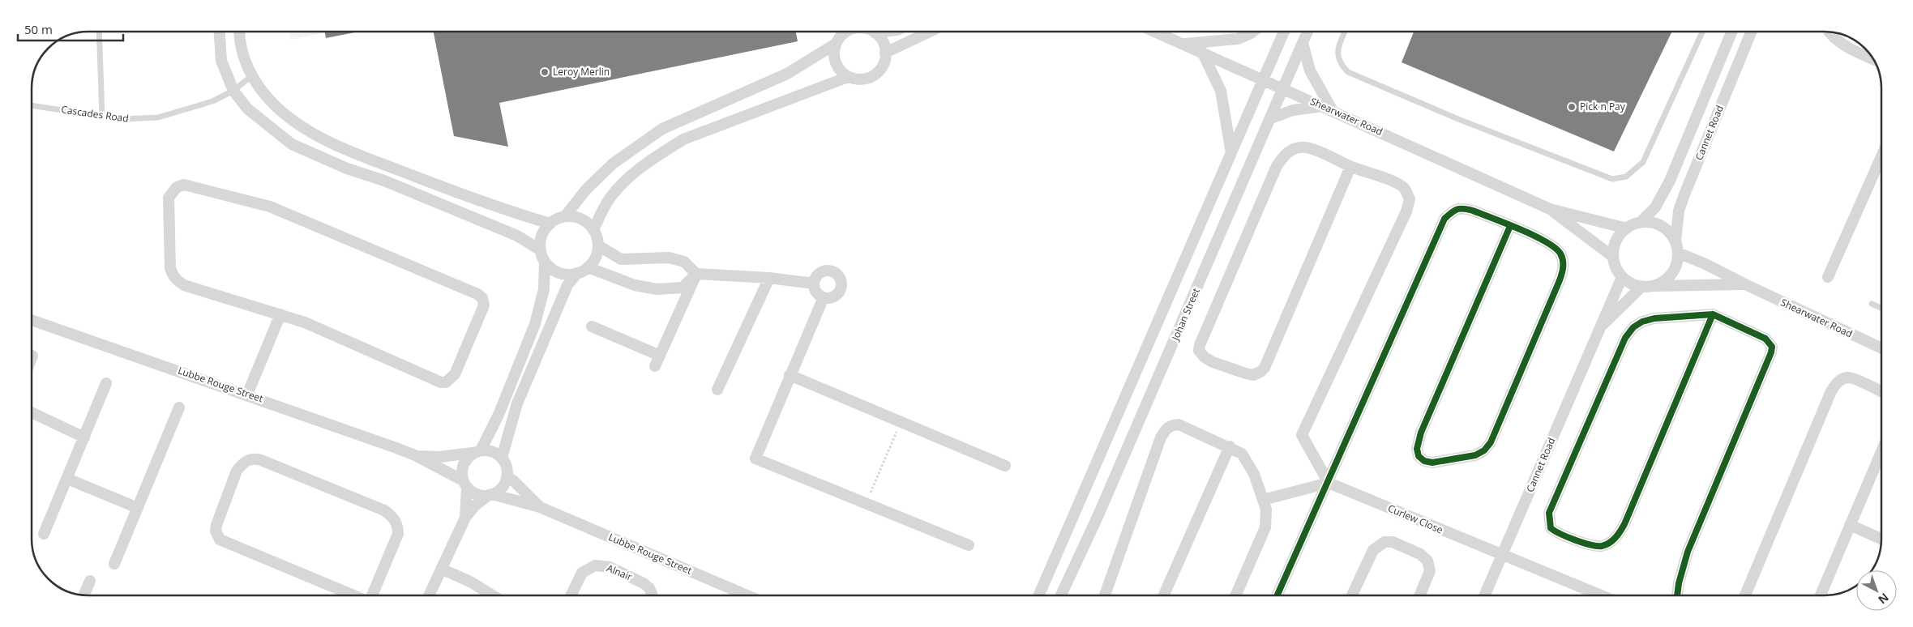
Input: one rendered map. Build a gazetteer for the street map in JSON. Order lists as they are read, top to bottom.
{
  "streets": {
    "street": [
      "Shearwater Road",
      "Cannet Road",
      "Johan Street",
      "Lubbe Rouge Street",
      "Curlew Close",
      "Alnair"
    ],
    "lane": ["Cascades Road"]
  },
  "crossings": [
    ["Shearwater Road", "Cannet Road"],
    ["Shearwater Road", "Johan Street"],
    ["Cannet Road", "Curlew Close"]
  ],
  "places": ["Leroy Merlin", "Pick n Pay"],
  "scale_bar": "50 m",
  "north": "bottom right"
}
